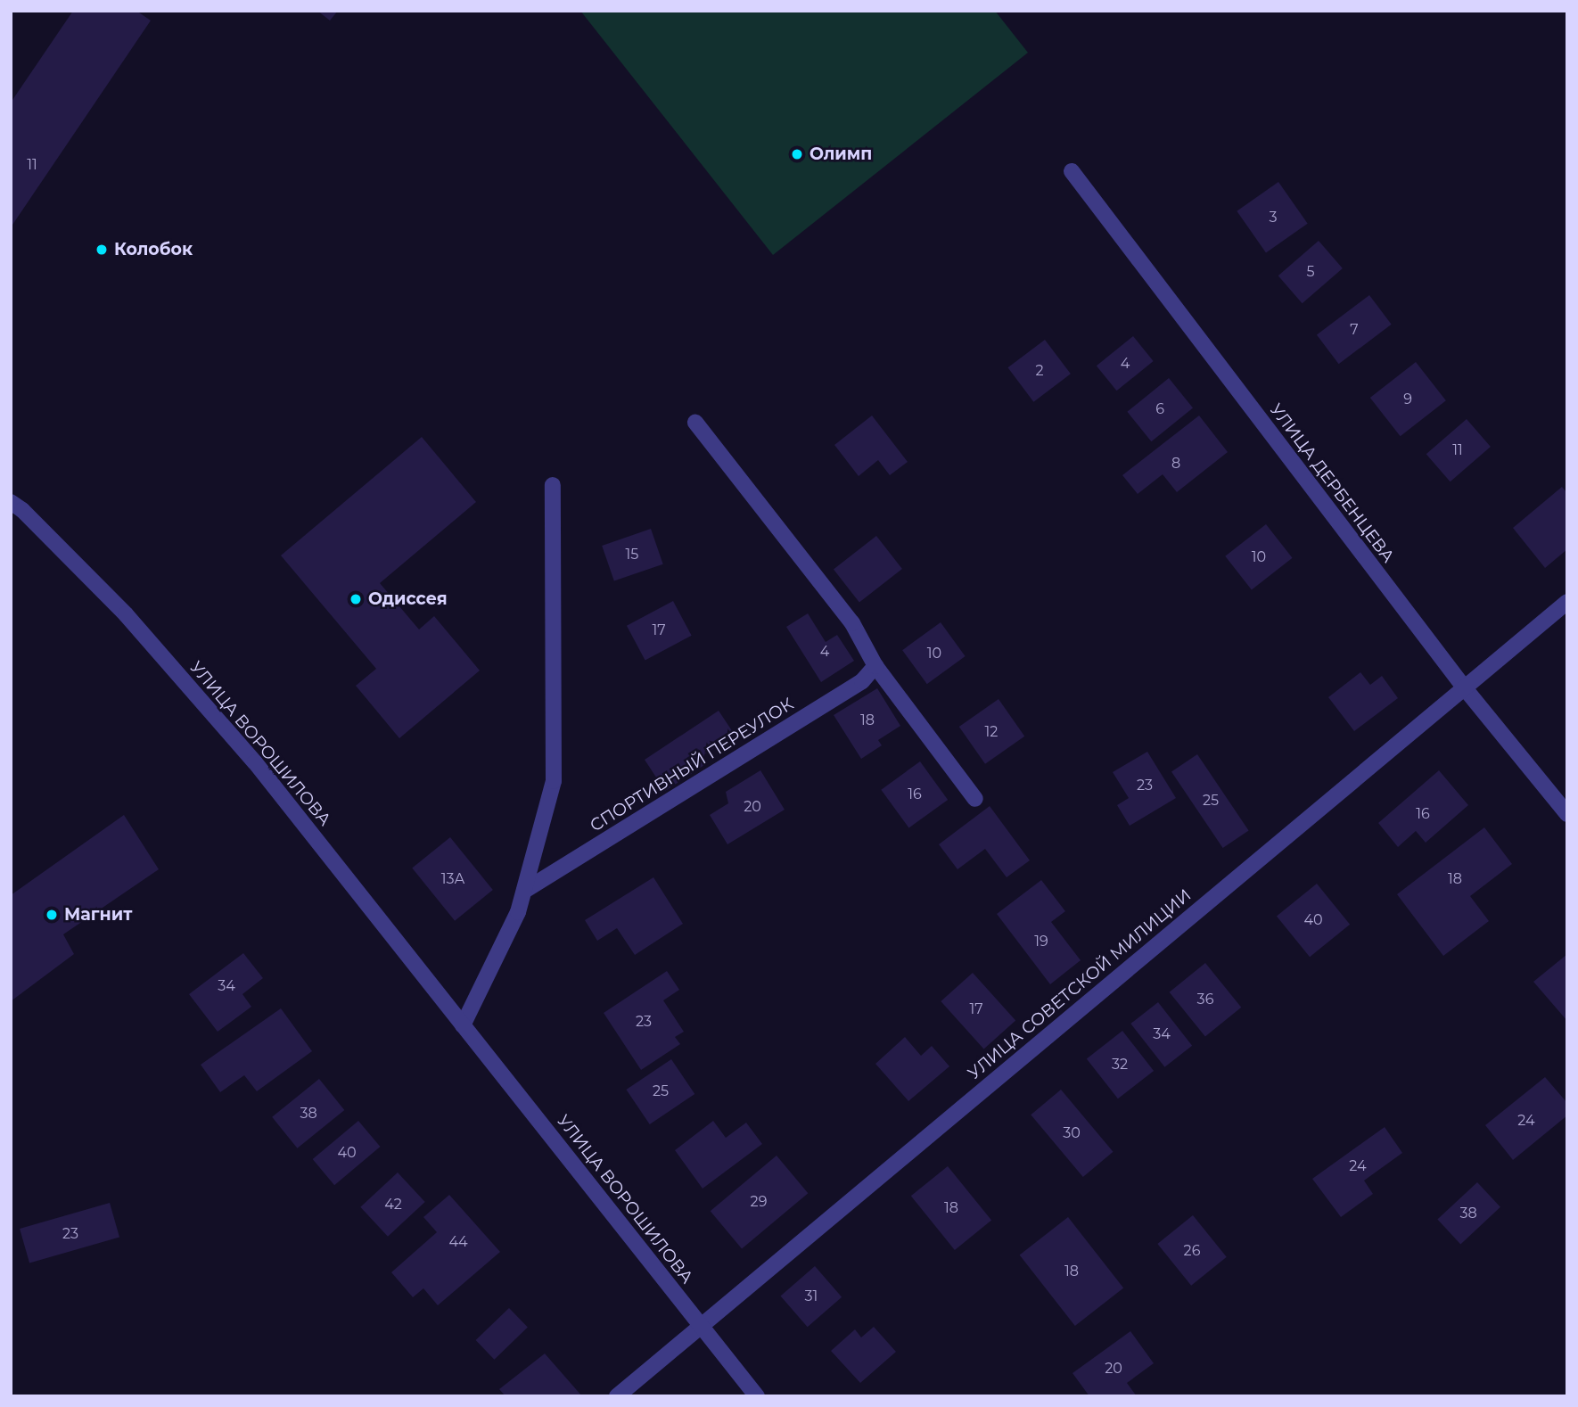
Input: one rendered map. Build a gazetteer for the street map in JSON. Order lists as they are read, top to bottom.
{
  "streets": {
    "street": [
      "УЛИЦА ДЕРБЕНЦЕВА",
      "УЛИЦА ВОРОШИЛОВА",
      "СПОРТИВНЫЙ ПЕРЕУЛОК",
      "УЛИЦА СОВЕТСКОЙ МИЛИЦИИ"
    ]
  },
  "crossings": [
    ["УЛИЦА ДЕРБЕНЦЕВА", "УЛИЦА СОВЕТСКОЙ МИЛИЦИИ"],
    ["УЛИЦА ВОРОШИЛОВА", "УЛИЦА СОВЕТСКОЙ МИЛИЦИИ"]
  ],
  "places": [
    "Олимп",
    "Колобок",
    "Одиссея",
    "Магнит"
  ],
  "house_numbers": [
    "11",
    "3",
    "5",
    "7",
    "4",
    "2",
    "9",
    "6",
    "11",
    "8",
    "15",
    "10",
    "17",
    "4",
    "10",
    "18",
    "12",
    "23",
    "16",
    "25",
    "20",
    "16",
    "13А",
    "18",
    "40",
    "19",
    "34",
    "36",
    "17",
    "23",
    "34",
    "32",
    "25",
    "38",
    "24",
    "30",
    "40",
    "24",
    "29",
    "42",
    "18",
    "38",
    "23",
    "44",
    "26",
    "18",
    "31",
    "20"
  ]
}
